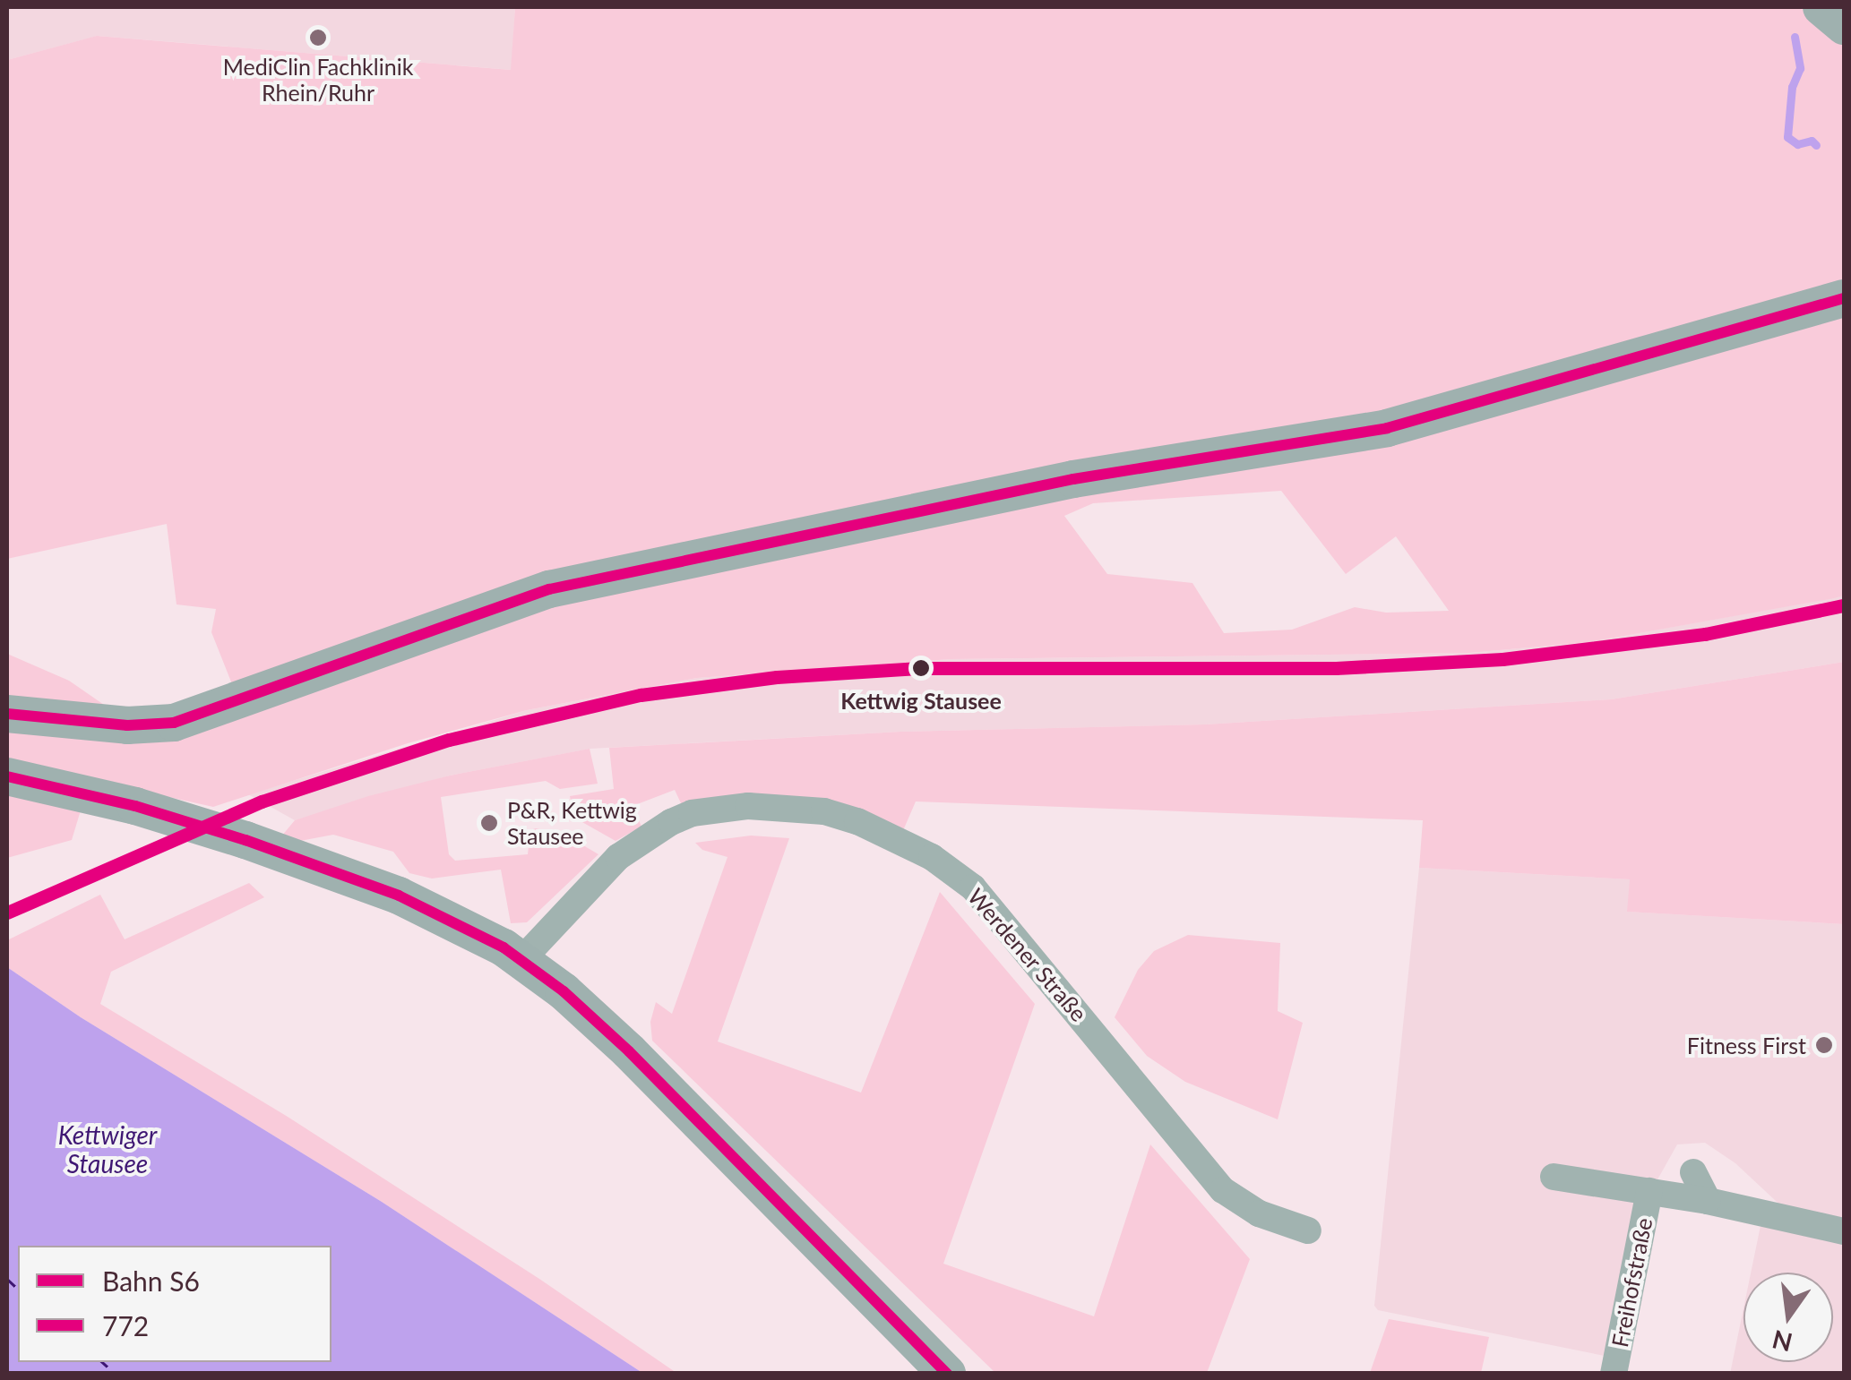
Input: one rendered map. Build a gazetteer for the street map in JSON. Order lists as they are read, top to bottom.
{
  "streets": {
    "street": ["Werdener Straße", "Freihofstraße"]
  },
  "water": ["Kettwiger Stausee"],
  "places": [
    "MediClin Fachklinik Rhein/Ruhr",
    "Kettwig Stausee",
    "P&R, Kettwig Stausee",
    "Fitness First"
  ],
  "lines": ["transit line 772", "rail line S6"],
  "legend": ["Bahn S6", "772"],
  "north": "bottom"
}
